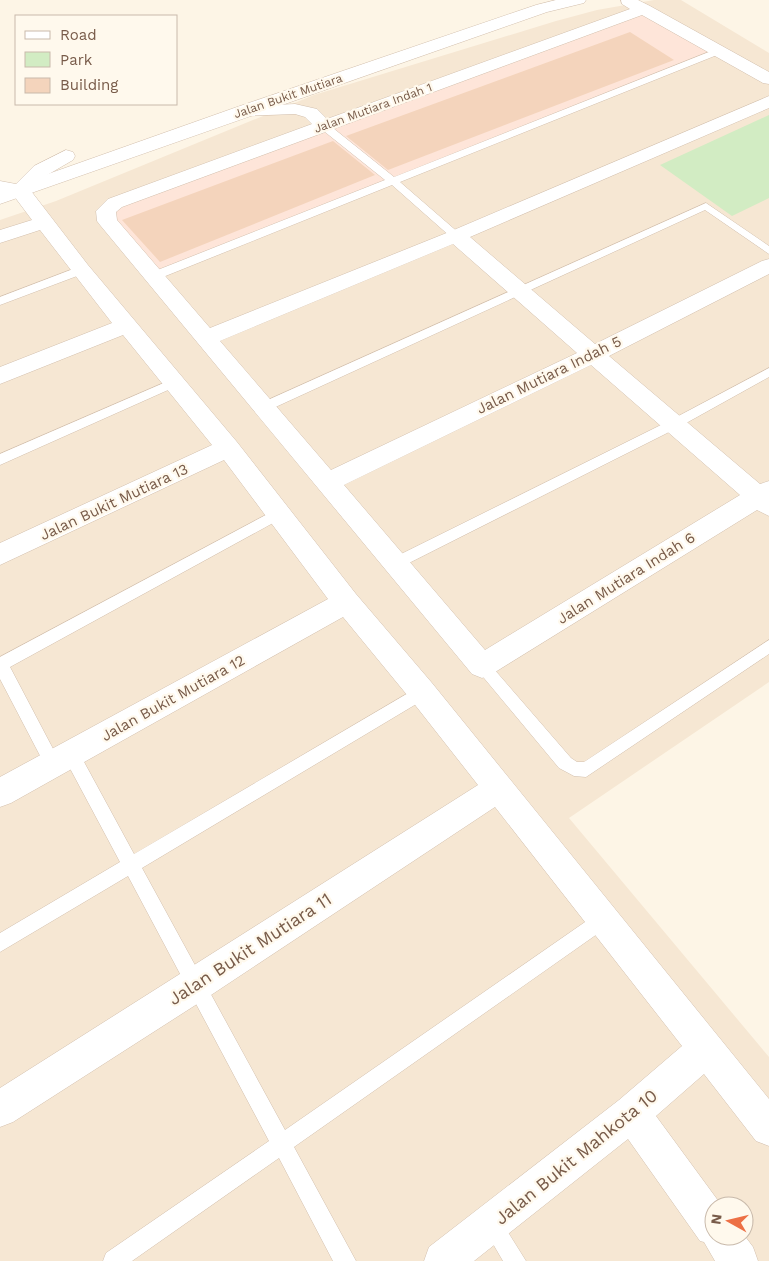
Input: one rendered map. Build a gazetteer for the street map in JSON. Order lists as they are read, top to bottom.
{
  "streets": {
    "street": [
      "Jalan Bukit Mutiara",
      "Jalan Mutiara Indah 1",
      "Jalan Mutiara Indah 5",
      "Jalan Bukit Mutiara 13",
      "Jalan Mutiara Indah 6",
      "Jalan Bukit Mutiara 12",
      "Jalan Bukit Mutiara 11",
      "Jalan Bukit Mahkota 10"
    ]
  },
  "legend": ["Road", "Park", "Building"],
  "north": "left"
}
